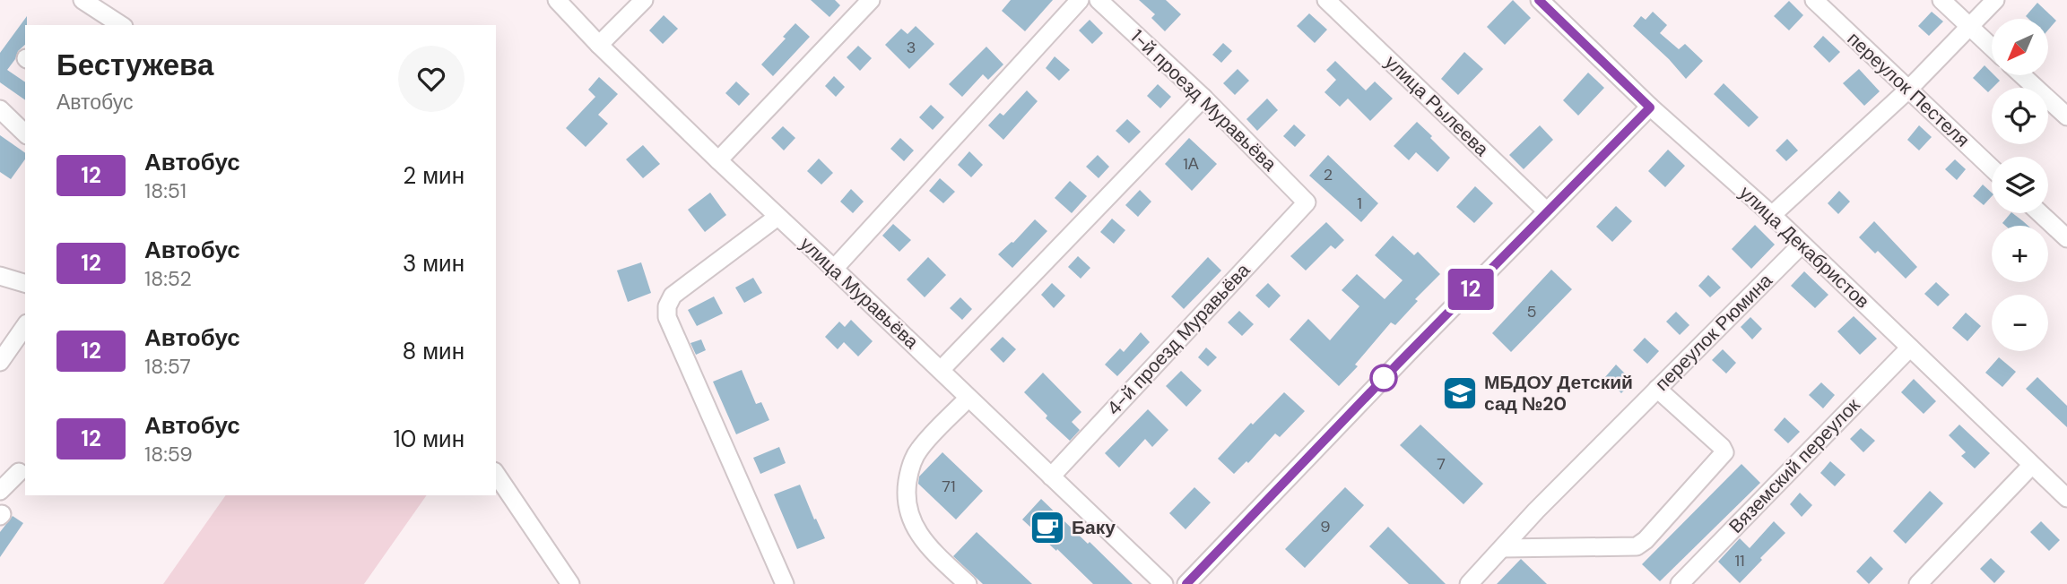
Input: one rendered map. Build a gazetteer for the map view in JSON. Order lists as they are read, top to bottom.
{
  "streets": {
    "street": [
      "переулок Пестеля",
      "1-й проезд Муравьёва",
      "улица Рылеева",
      "улица Декабристов",
      "улица Муравьёва",
      "переулок Рюмина",
      "4-й проезд Муравьёва",
      "Вяземский переулок"
    ]
  },
  "crossings": [
    ["1-й проезд Муравьёва", "4-й проезд Муравьёва"],
    ["улица Декабристов", "переулок Рюмина"],
    ["улица Декабристов", "Вяземский переулок"],
    ["улица Муравьёва", "4-й проезд Муравьёва"]
  ],
  "places": {
    "school or university": ["МБДОУ Детский сад №20"],
    "cafe": ["Баку"]
  },
  "lines": ["bus line 12"],
  "house_numbers": [
    "3",
    "1А",
    "2",
    "1",
    "5",
    "7",
    "71",
    "9",
    "11"
  ],
  "north": "bottom left",
  "page": {
    "on_map": "12",
    "map_buttons": ["+", "−"],
    "heading": ["Бестужева", "Автобус"],
    "list": [
      {
        "mark": "12",
        "name": "Автобус",
        "note": "18:51",
        "value": "2 мин"
      },
      {
        "mark": "12",
        "name": "Автобус",
        "note": "18:52",
        "value": "3 мин"
      },
      {
        "mark": "12",
        "name": "Автобус",
        "note": "18:57",
        "value": "8 мин"
      },
      {
        "mark": "12",
        "name": "Автобус",
        "note": "18:59",
        "value": "10 мин"
      }
    ]
  }
}
